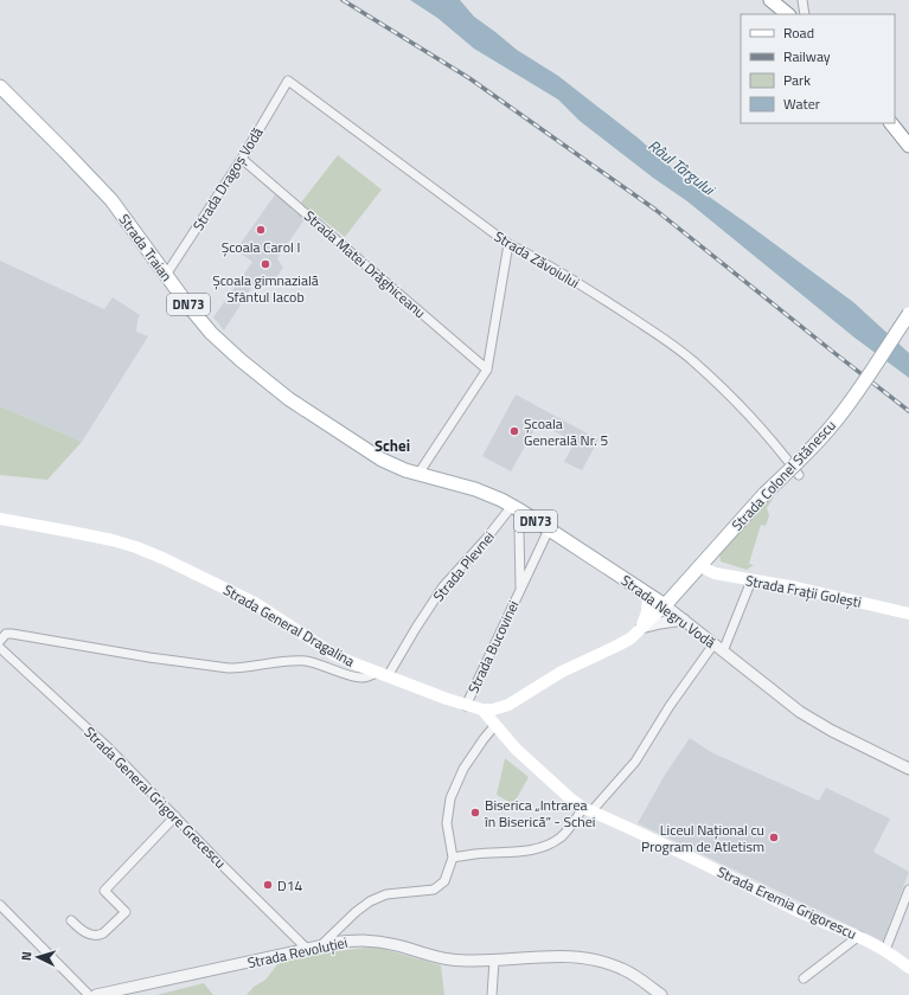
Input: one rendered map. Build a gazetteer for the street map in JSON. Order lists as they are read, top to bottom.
{
  "streets": {
    "main road": [
      "Strada Traian",
      "DN73",
      "Strada Colonel Stănescu",
      "Strada Frații Golești",
      "Strada Negru Vodă",
      "Strada General Dragalina",
      "Strada Eremia Grigorescu"
    ],
    "street": [
      "Strada Dragoș Vodă",
      "Strada Zăvoiului",
      "Strada Matei Drăghiceanu",
      "Strada Plevnei",
      "Strada Bucovinei",
      "Strada General Grigore Grecescu",
      "Strada Revoluției"
    ]
  },
  "crossings": [
    ["Strada Dragoș Vodă", "Strada Traian"],
    ["Strada Dragoș Vodă", "Strada Zăvoiului"],
    ["Strada Dragoș Vodă", "Strada Matei Drăghiceanu"],
    ["Strada Traian", "Strada Negru Vodă"],
    ["Strada Colonel Stănescu", "Strada Frații Golești"],
    ["Strada Colonel Stănescu", "Strada Negru Vodă"],
    ["Strada Colonel Stănescu", "Strada General Dragalina"],
    ["Strada Plevnei", "Strada Negru Vodă"],
    ["Strada Plevnei", "Strada General Dragalina"],
    ["Strada Plevnei", "Strada Bucovinei"],
    ["Strada Negru Vodă", "Strada General Dragalina"],
    ["Strada Negru Vodă", "Strada Bucovinei"],
    ["Strada General Dragalina", "Strada Bucovinei"],
    ["Strada General Dragalina", "Strada Eremia Grigorescu"],
    ["Strada General Grigore Grecescu", "Strada Revoluției"]
  ],
  "districts": ["Schei"],
  "water": ["Râul Târgului"],
  "places": [
    "Școala Carol I",
    "Şcoala gimnazială Sfântul Iacob",
    "Școala Generală Nr. 5",
    "Biserica „Intrarea în Biserică” - Schei",
    "Liceul Național cu Program de Atletism",
    "D14"
  ],
  "legend": [
    "Road",
    "Railway",
    "Park",
    "Water"
  ],
  "north": "left"
}
